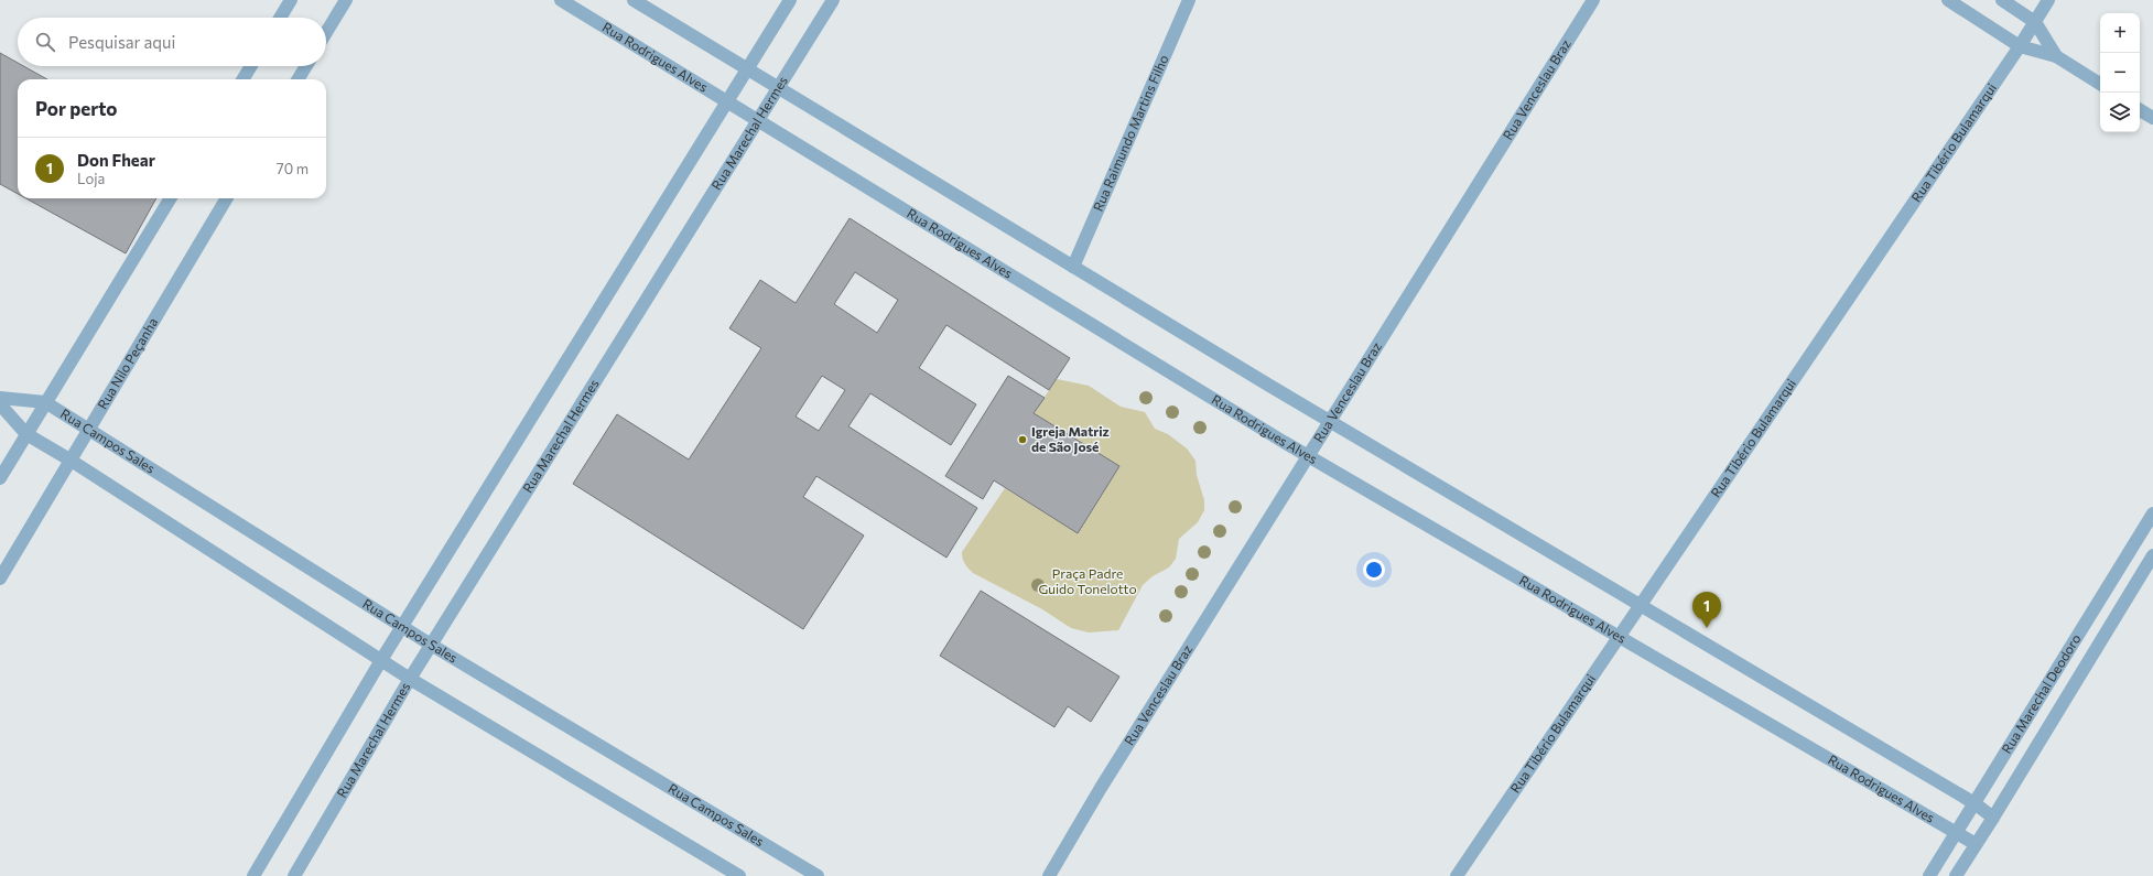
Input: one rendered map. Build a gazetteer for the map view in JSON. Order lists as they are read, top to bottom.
{
  "streets": {
    "street": [
      "Rua Rodrigues Alves",
      "Rua Venceslau Braz",
      "Rua Raimundo Martins Filho",
      "Rua Marechal Hermes",
      "Rua Tibério Bulamarqui",
      "Rua Nilo Peçanha",
      "Rua Campos Sales",
      "Rua Marechal Deodoro"
    ]
  },
  "crossings": [
    ["Rua Rodrigues Alves", "Rua Venceslau Braz"],
    ["Rua Rodrigues Alves", "Rua Marechal Hermes"],
    ["Rua Rodrigues Alves", "Rua Tibério Bulamarqui"],
    ["Rua Rodrigues Alves", "Rua Marechal Deodoro"],
    ["Rua Marechal Hermes", "Rua Campos Sales"],
    ["Rua Nilo Peçanha", "Rua Campos Sales"]
  ],
  "parks": ["Praça Padre Guido Tonelotto"],
  "places": ["Igreja Matriz de São José"],
  "page": {
    "map_buttons": ["+", "−"],
    "search": "Pesquisar aqui",
    "heading": "Por perto",
    "list": [
      {
        "mark": "1",
        "name": "Don Fhear",
        "note": "Loja",
        "value": "70 m"
      }
    ],
    "pins": "1"
  }
}
